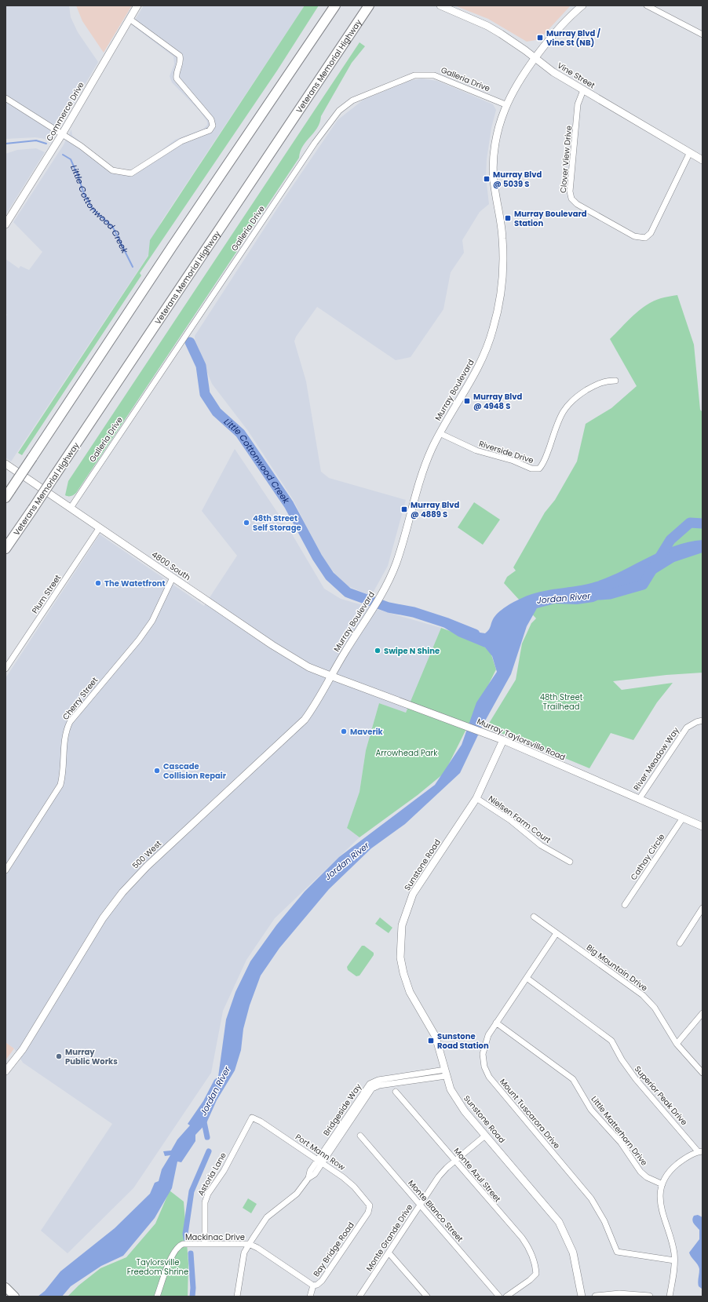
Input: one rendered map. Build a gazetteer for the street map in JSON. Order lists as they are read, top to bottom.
{
  "streets": {
    "highway": ["Veterans Memorial Highway"],
    "street": [
      "Vine Street",
      "Galleria Drive",
      "Commerce Drive",
      "Clover View Drive",
      "Murray Boulevard",
      "Riverside Drive",
      "4800 South",
      "Plum Street",
      "Cherry Street",
      "Murray Taylorsville Road",
      "River Meadow Way",
      "Nielsen Farm Court",
      "500 West",
      "Cathay Circle",
      "Sunstone Road",
      "Big Mountain Drive",
      "Superior Peak Drive",
      "Bridgeside Way",
      "Mount Tuscarora Drive",
      "Little Matterhorn Drive",
      "Port Mann Row",
      "Astoria Lane",
      "Monte Azul Street",
      "Monte Blanco Street",
      "Mackinac Drive",
      "Monte Grande Drive",
      "Bay Bridge Road"
    ]
  },
  "crossings": [
    ["Vine Street", "Clover View Drive"],
    ["Vine Street", "Murray Boulevard"],
    ["Galleria Drive", "Murray Boulevard"],
    ["Galleria Drive", "4800 South"],
    ["Murray Boulevard", "Riverside Drive"],
    ["Murray Boulevard", "4800 South"],
    ["Murray Boulevard", "Murray Taylorsville Road"],
    ["Murray Boulevard", "500 West"],
    ["4800 South", "Plum Street"],
    ["4800 South", "Cherry Street"],
    ["4800 South", "Murray Taylorsville Road"],
    ["4800 South", "500 West"],
    ["Murray Taylorsville Road", "River Meadow Way"],
    ["Murray Taylorsville Road", "500 West"],
    ["Murray Taylorsville Road", "Cathay Circle"],
    ["Murray Taylorsville Road", "Sunstone Road"],
    ["Nielsen Farm Court", "Sunstone Road"],
    ["Sunstone Road", "Bridgeside Way"],
    ["Sunstone Road", "Monte Grande Drive"],
    ["Big Mountain Drive", "Mount Tuscarora Drive"],
    ["Superior Peak Drive", "Mount Tuscarora Drive"],
    ["Bridgeside Way", "Port Mann Row"],
    ["Bridgeside Way", "Mackinac Drive"],
    ["Mount Tuscarora Drive", "Little Matterhorn Drive"],
    ["Port Mann Row", "Astoria Lane"],
    ["Port Mann Row", "Bay Bridge Road"],
    ["Astoria Lane", "Mackinac Drive"],
    ["Monte Azul Street", "Monte Grande Drive"],
    ["Monte Blanco Street", "Monte Grande Drive"],
    ["Mackinac Drive", "Bay Bridge Road"]
  ],
  "water": ["Little Cottonwood Creek", "Jordan River"],
  "parks": ["48th Street Trailhead", "Arrowhead Park", "Taylorsville Freedom Shrine"],
  "places": {
    "transit": [
      "Murray Blvd / Vine St (NB)",
      "Murray Blvd @ 5039 S",
      "Murray Boulevard Station",
      "Murray Blvd @ 4948 S",
      "Murray Blvd @ 4889 S",
      "Sunstone Road Station"
    ],
    "other": [
      "48th Street Self Storage",
      "The Watetfront",
      "Swipe N Shine",
      "Maverik",
      "Cascade Collision Repair",
      "Murray Public Works"
    ]
  }
}
